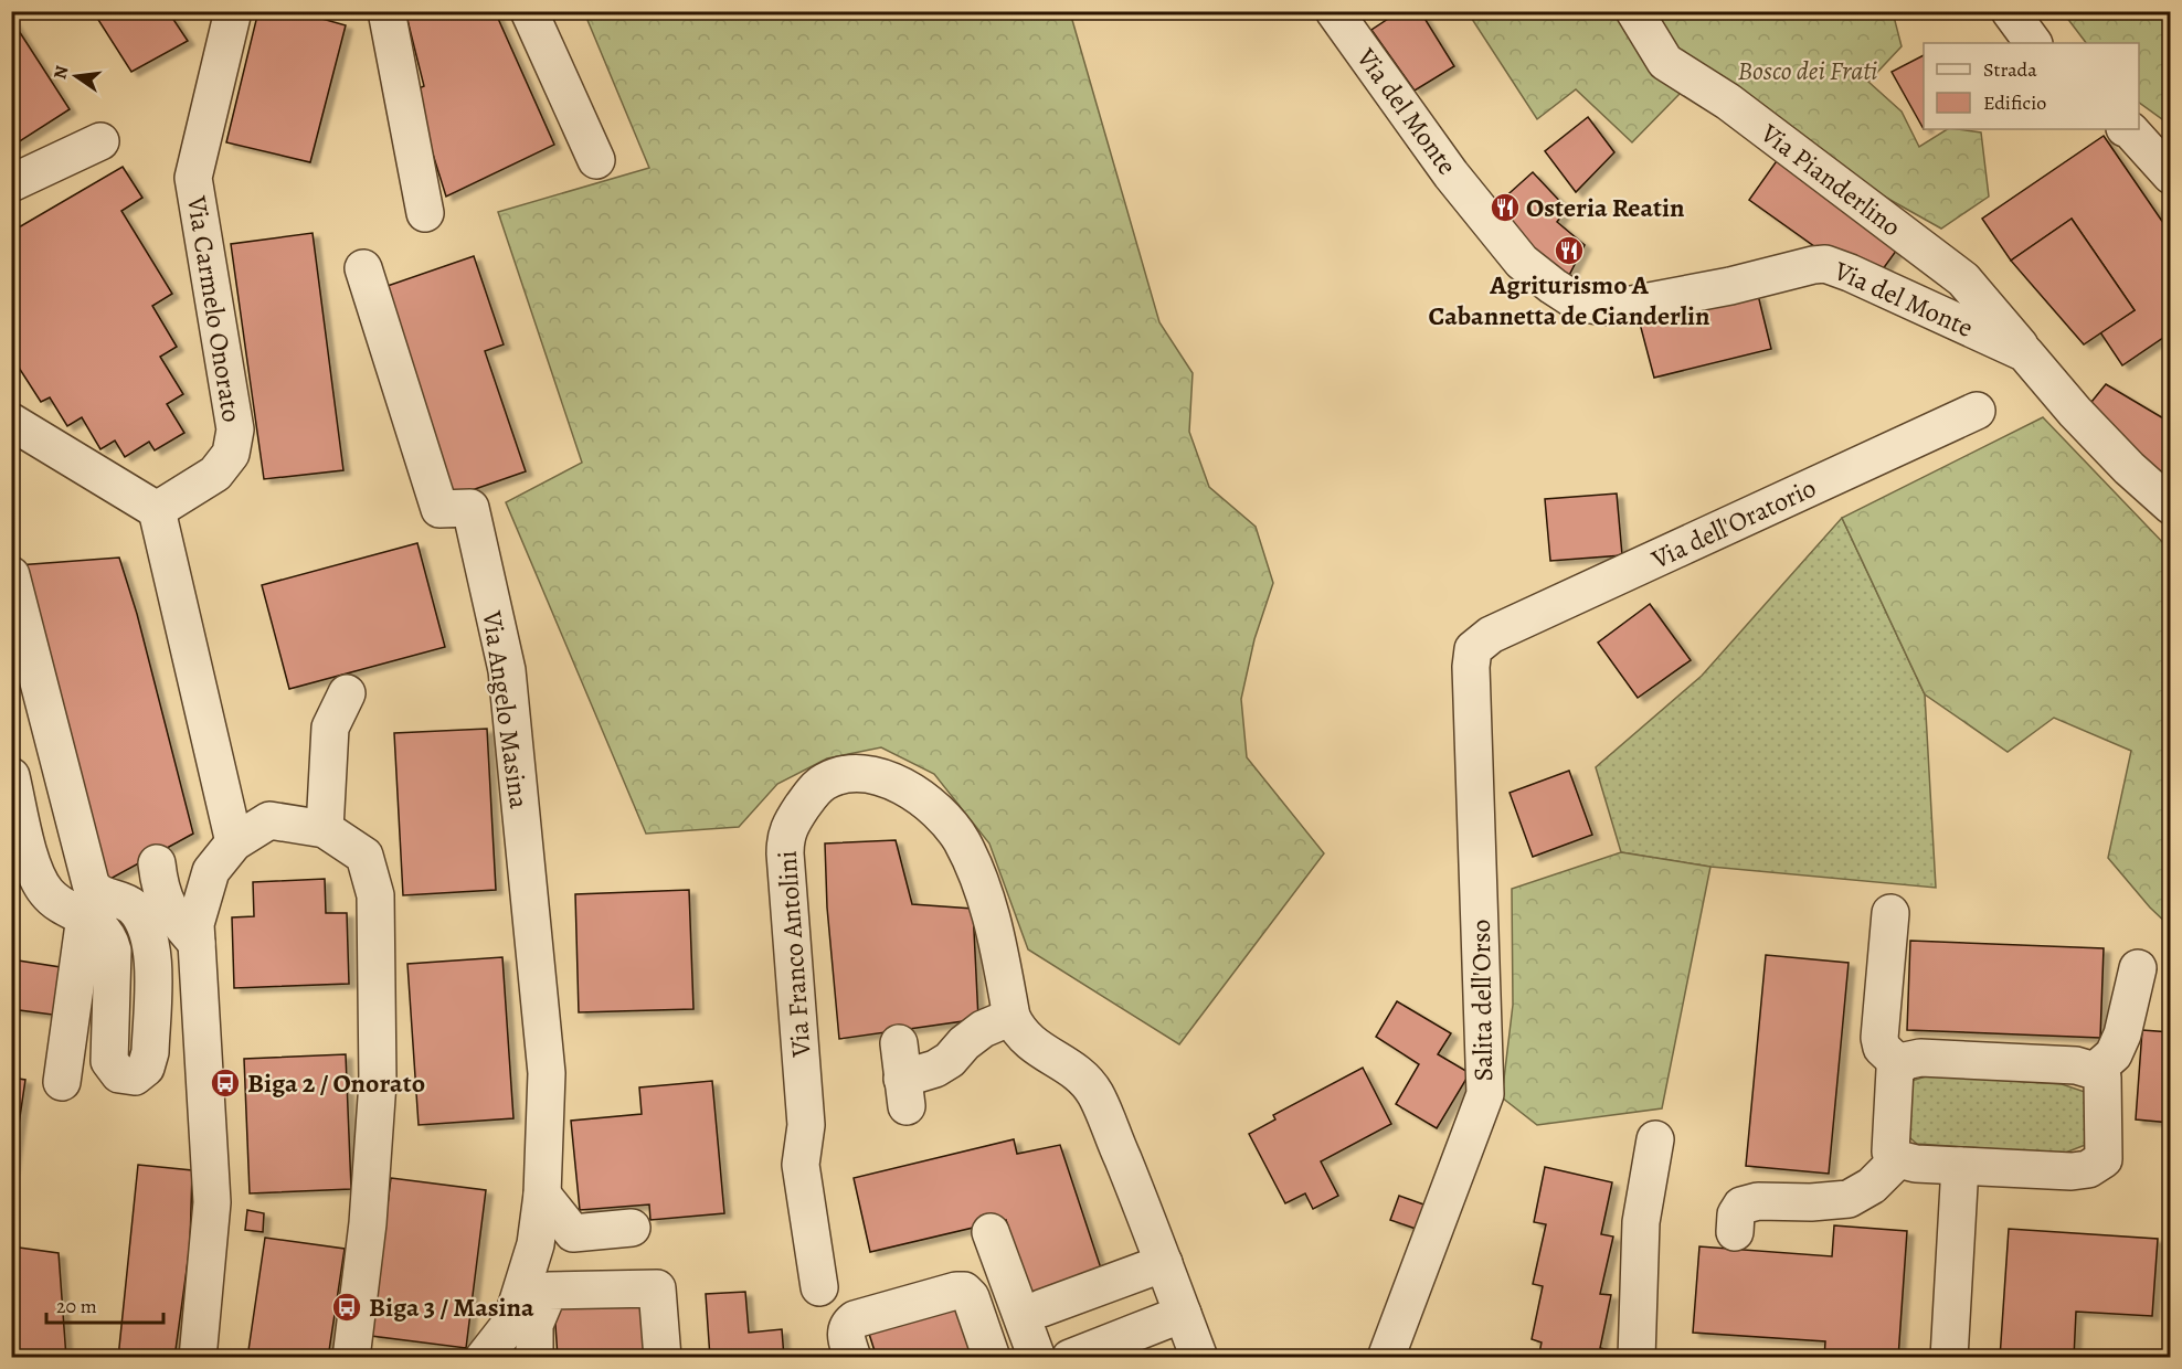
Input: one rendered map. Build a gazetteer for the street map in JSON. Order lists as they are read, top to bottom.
{
  "streets": {
    "street": [
      "Via del Monte",
      "Via Pianderlino",
      "Via Carmelo Onorato",
      "Via dell'Oratorio",
      "Via Angelo Masina",
      "Via Franco Antolini",
      "Salita dell'Orso"
    ]
  },
  "crossings": [
    ["Via del Monte", "Via Pianderlino"],
    ["Via dell'Oratorio", "Salita dell'Orso"]
  ],
  "parks": ["Bosco dei Frati"],
  "places": {
    "restaurant": ["Osteria Reatin", "Agriturismo A Cabannetta de Cianderlin"],
    "bus stop": ["Biga 2 / Onorato", "Biga 3 / Masina"]
  },
  "legend": ["Strada", "Edificio"],
  "scale_bar": "20 m",
  "north": "left"
}
